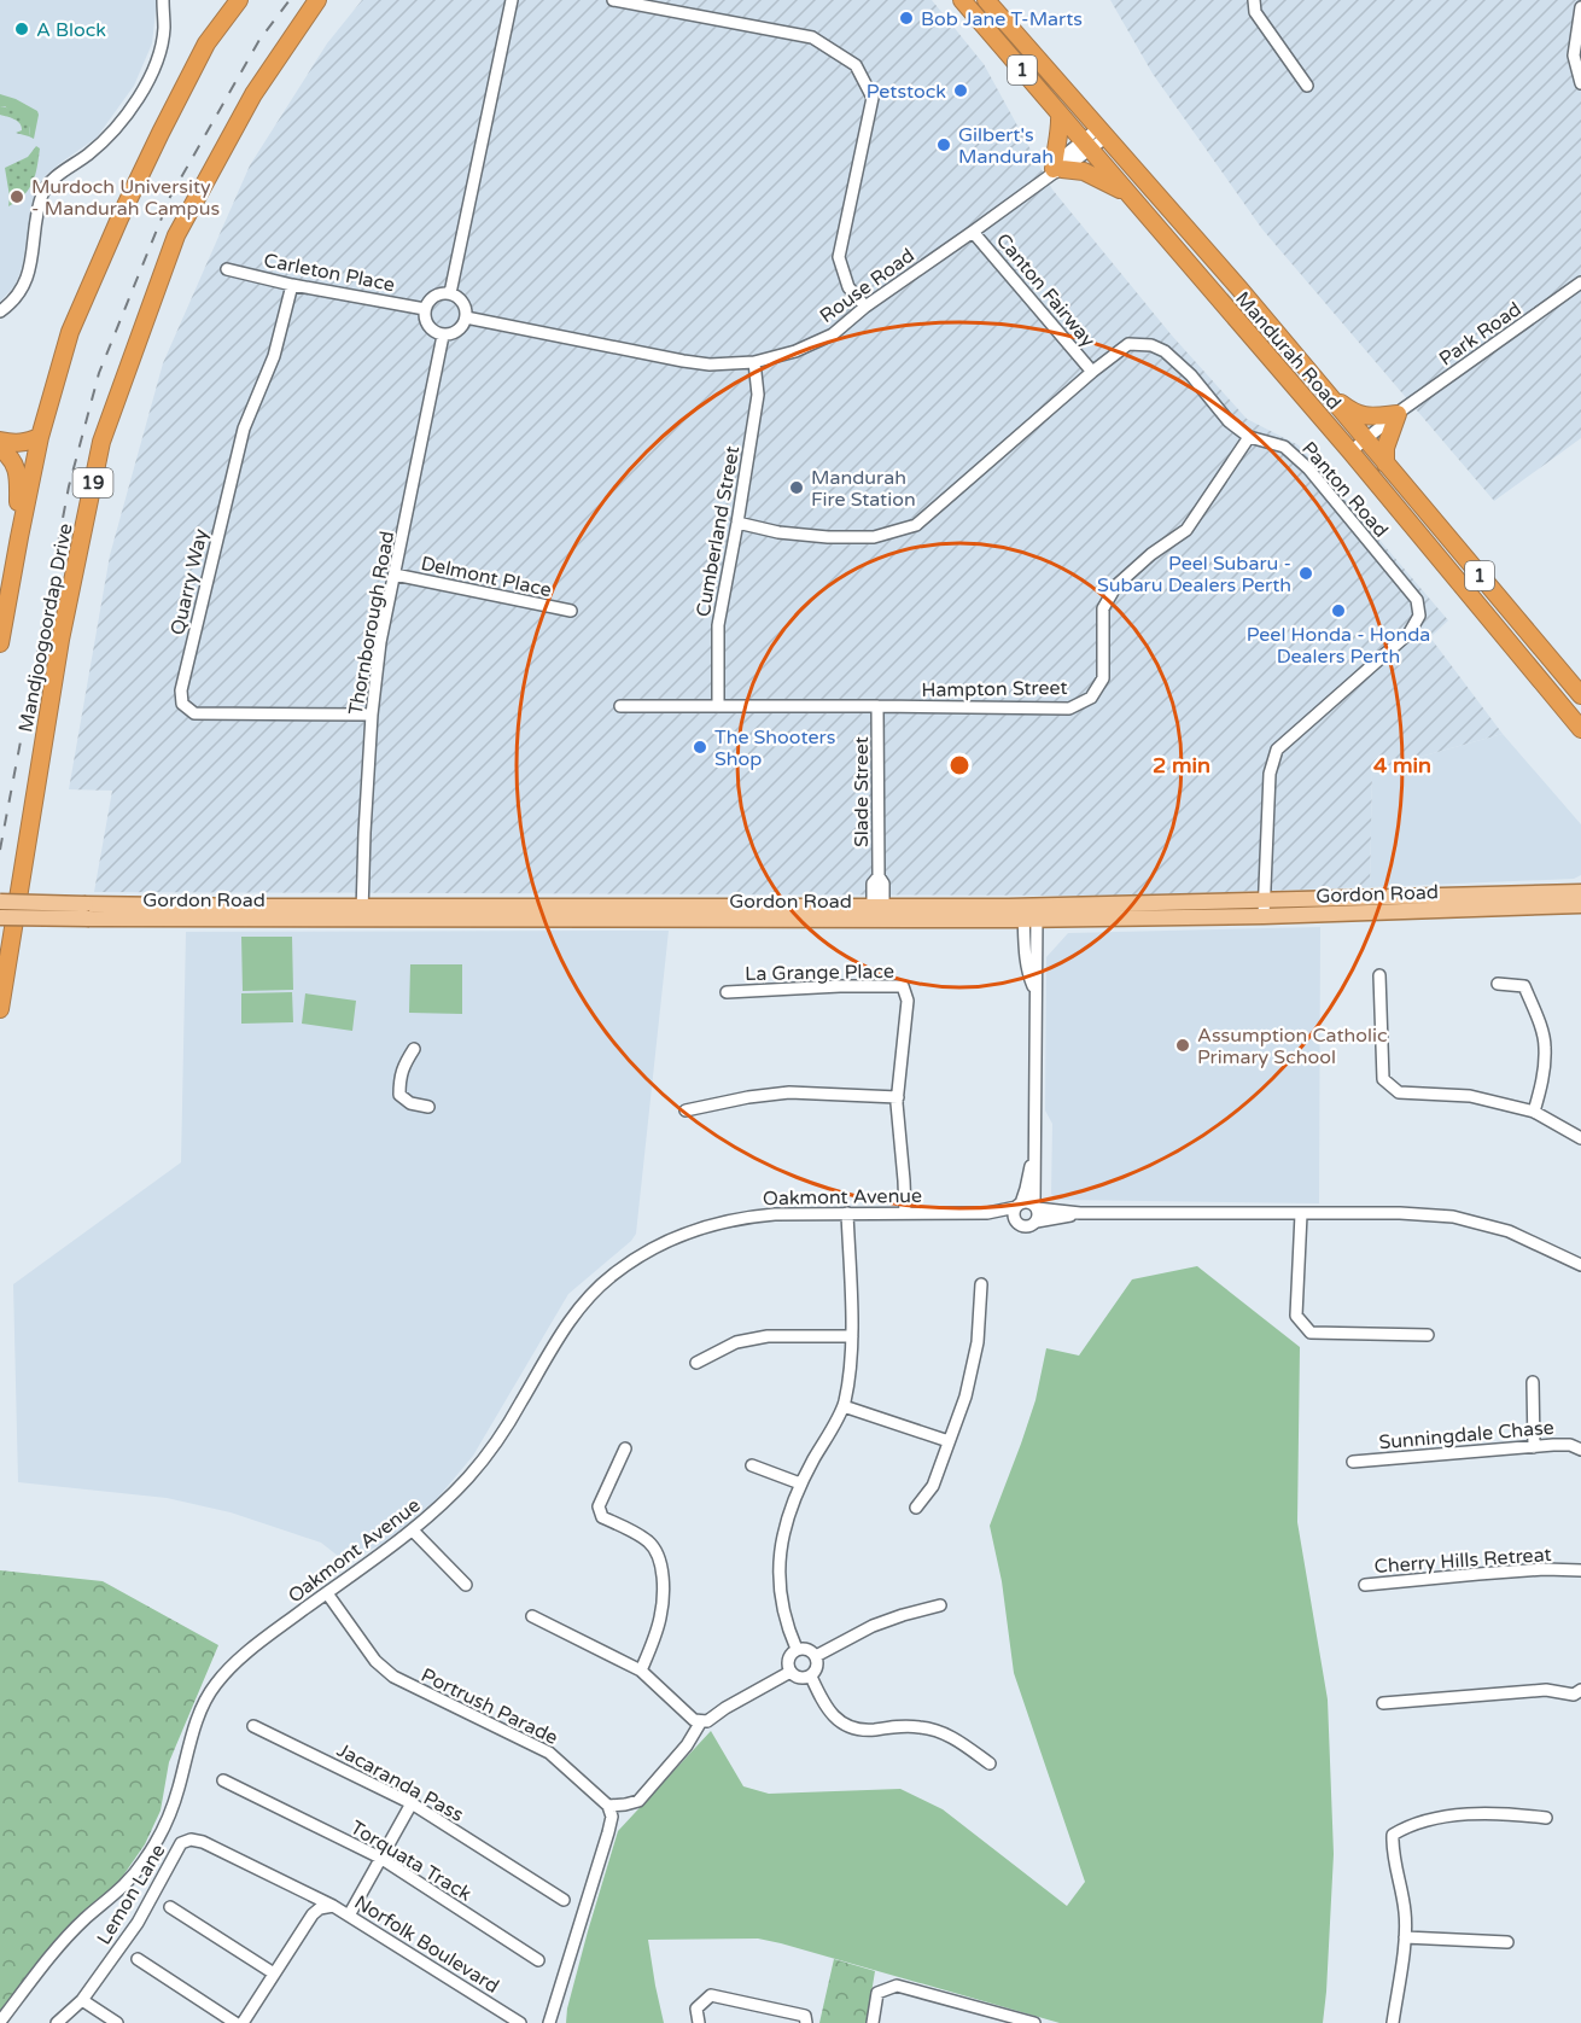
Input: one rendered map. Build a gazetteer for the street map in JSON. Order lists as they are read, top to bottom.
{
  "streets": {
    "highway": [
      "1",
      "Mandurah Road",
      "19",
      "Mandjoogoordap Drive"
    ],
    "main road": ["Gordon Road"],
    "street": [
      "Carleton Place",
      "Rouse Road",
      "Canton Fairway",
      "Park Road",
      "Panton Road",
      "Cumberland Street",
      "Delmont Place",
      "Quarry Way",
      "Thornborough Road",
      "Hampton Street",
      "Slade Street",
      "La Grange Place",
      "Oakmont Avenue",
      "Sunningdale Chase",
      "Cherry Hills Retreat",
      "Portrush Parade",
      "Jacaranda Pass",
      "Torquata Track",
      "Lemon Lane",
      "Norfolk Boulevard"
    ]
  },
  "crossings": [
    ["Carleton Place", "Rouse Road"],
    ["Carleton Place", "Quarry Way"],
    ["Carleton Place", "Thornborough Road"],
    ["Rouse Road", "Canton Fairway"],
    ["Rouse Road", "Mandurah Road"],
    ["Rouse Road", "Cumberland Street"],
    ["Rouse Road", "Thornborough Road"],
    ["Canton Fairway", "Panton Road"],
    ["Park Road", "Mandurah Road"],
    ["Panton Road", "Cumberland Street"],
    ["Panton Road", "Hampton Street"],
    ["Panton Road", "Gordon Road"],
    ["Cumberland Street", "Hampton Street"],
    ["Delmont Place", "Thornborough Road"],
    ["Quarry Way", "Thornborough Road"],
    ["Thornborough Road", "Gordon Road"],
    ["Hampton Street", "Slade Street"],
    ["Slade Street", "Gordon Road"],
    ["La Grange Place", "Oakmont Avenue"],
    ["Oakmont Avenue", "Portrush Parade"],
    ["Lemon Lane", "Norfolk Boulevard"]
  ],
  "places": [
    "Bob Jane T-Marts",
    "A Block",
    "Petstock",
    "Gilbert's Mandurah",
    "Murdoch University - Mandurah Campus",
    "Mandurah Fire Station",
    "Peel Subaru - Subaru Dealers Perth",
    "Peel Honda - Honda Dealers Perth",
    "The Shooters Shop",
    "Assumption Catholic Primary School"
  ],
  "rings": ["2 min", "4 min"]
}
